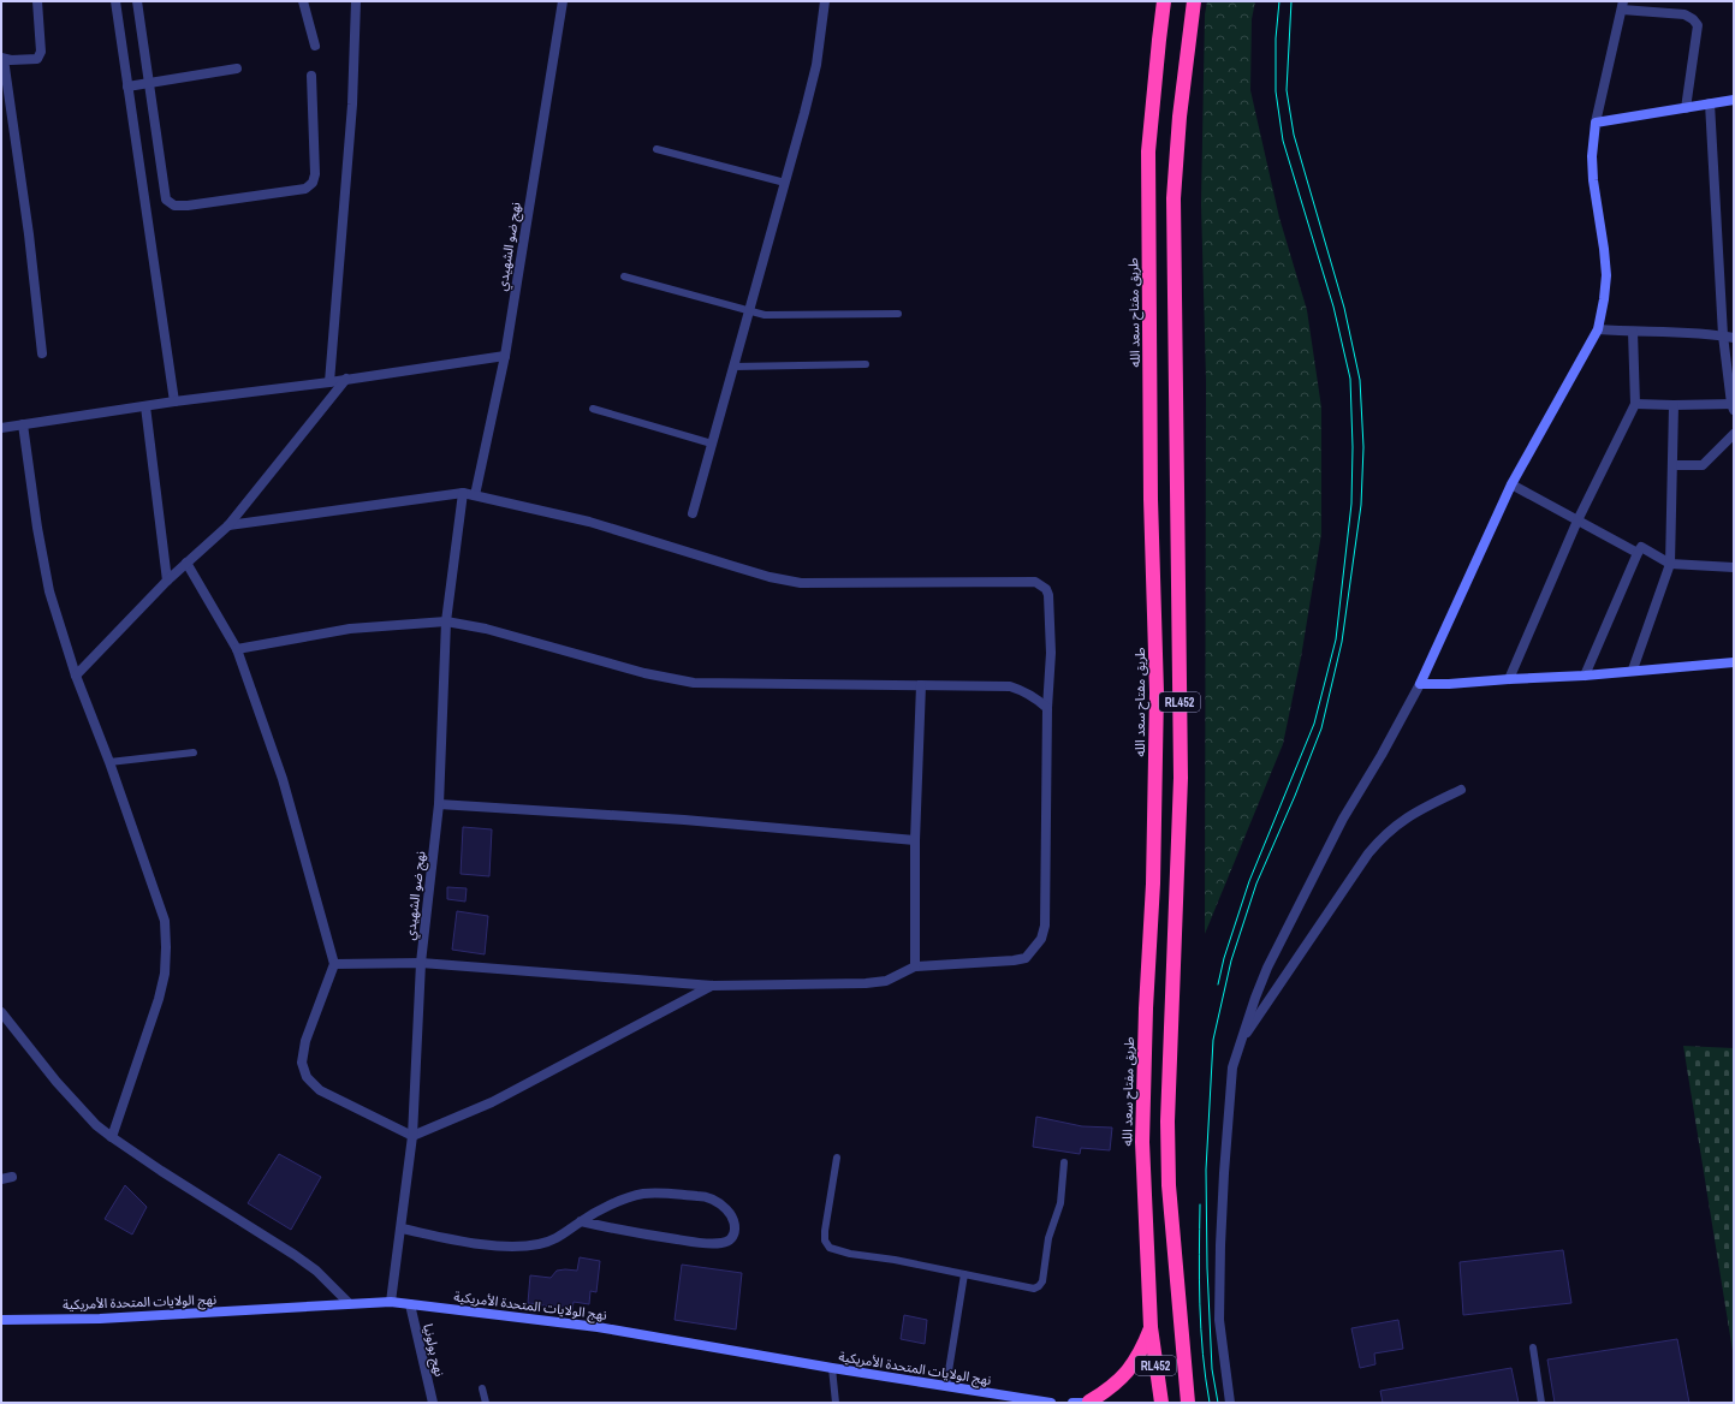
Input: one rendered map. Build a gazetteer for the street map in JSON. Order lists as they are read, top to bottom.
{
  "streets": {
    "highway": ["طريق مفتاح سعد الله", "RL452"],
    "street": ["نهج ضو الشهيدي", "نهج الولايات المتحدة الأمريكية", "نهج بولونيا"]
  },
  "crossings": [
    ["نهج ضو الشهيدي", "نهج الولايات المتحدة الأمريكية"],
    ["نهج الولايات المتحدة الأمريكية", "نهج بولونيا"]
  ]
}
